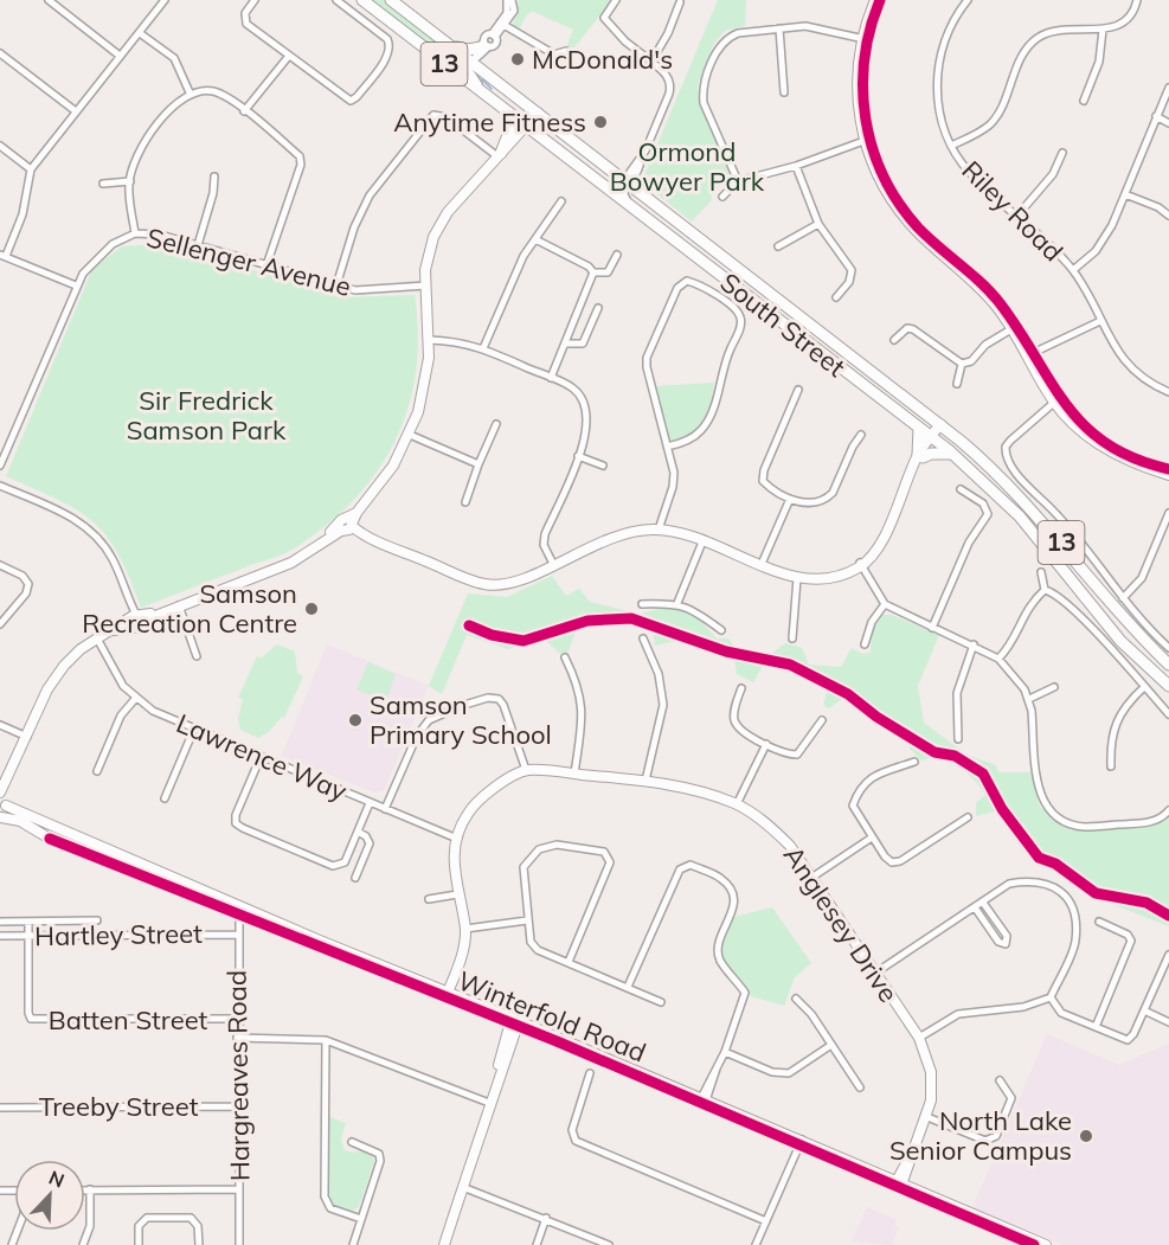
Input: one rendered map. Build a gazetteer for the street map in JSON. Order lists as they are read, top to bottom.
{
  "streets": {
    "highway": ["13", "South Street"],
    "street": [
      "Riley Road",
      "Sellenger Avenue",
      "Lawrence Way",
      "Anglesey Drive",
      "Hartley Street",
      "Winterfold Road",
      "Batten Street",
      "Hargreaves Road",
      "Treeby Street"
    ]
  },
  "crossings": [
    ["Anglesey Drive", "Winterfold Road"],
    ["Hartley Street", "Batten Street"],
    ["Hartley Street", "Hargreaves Road"],
    ["Winterfold Road", "Hargreaves Road"],
    ["Batten Street", "Hargreaves Road"],
    ["Hargreaves Road", "Treeby Street"]
  ],
  "parks": ["Ormond Bowyer Park", "Sir Fredrick Samson Park"],
  "places": [
    "McDonald's",
    "Anytime Fitness",
    "Samson Recreation Centre",
    "Samson Primary School",
    "North Lake Senior Campus"
  ],
  "north": "top right"
}
